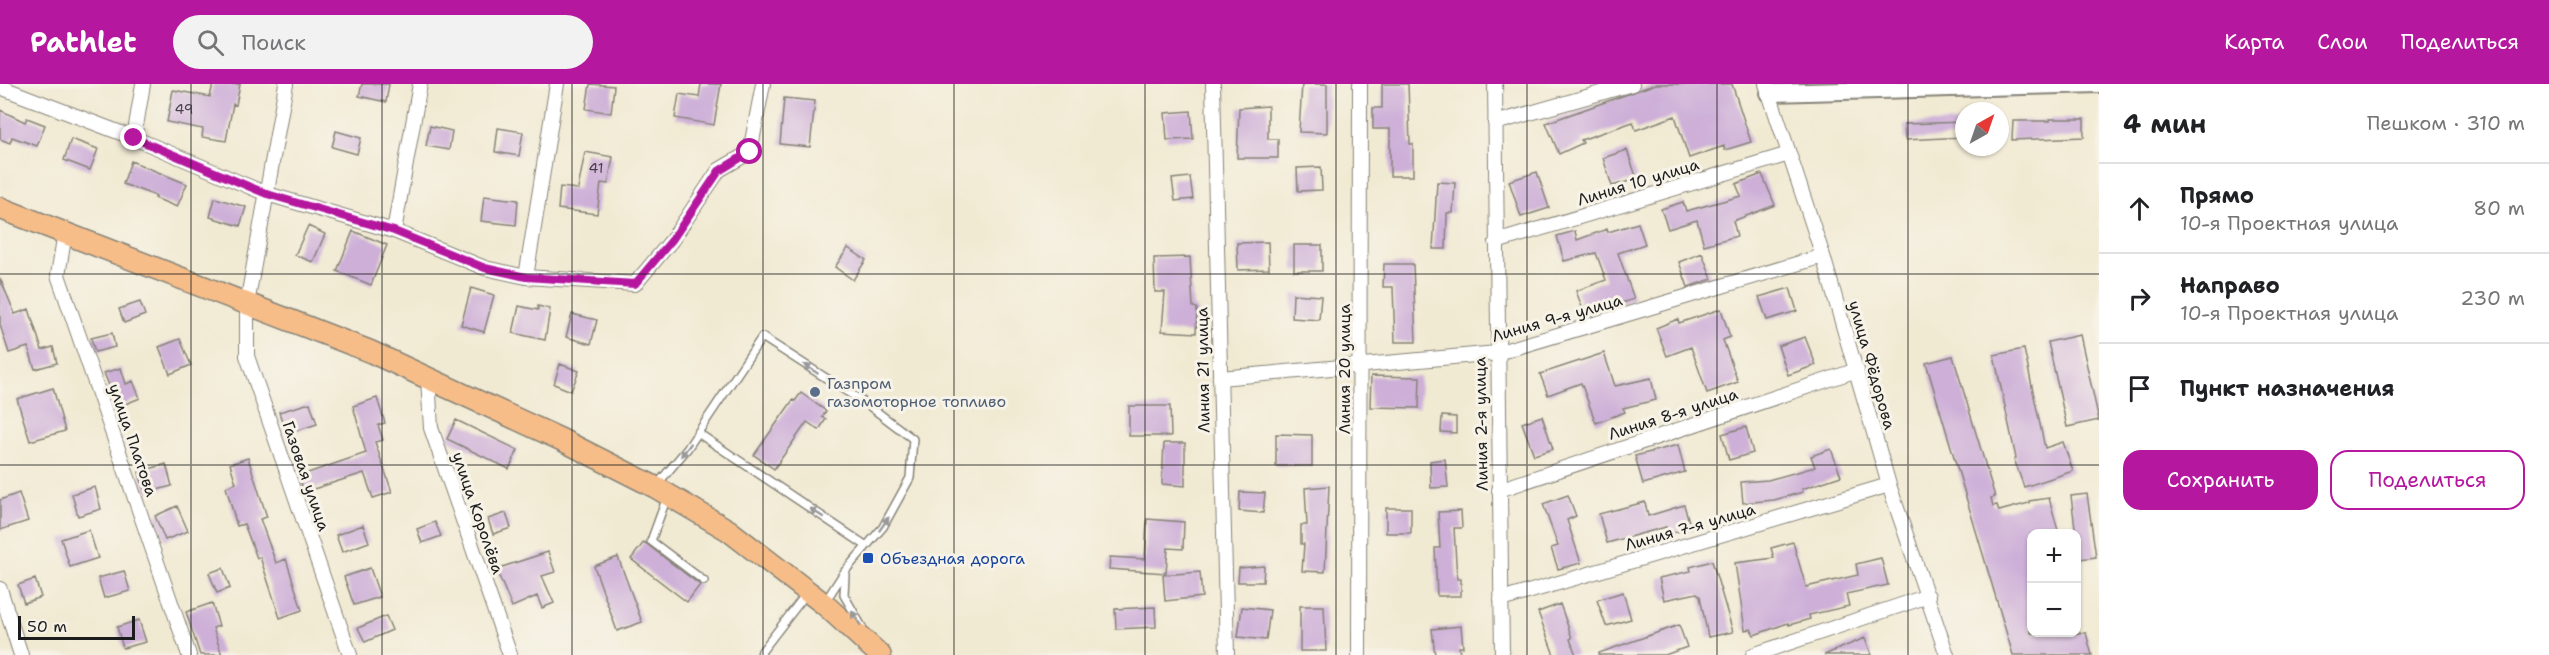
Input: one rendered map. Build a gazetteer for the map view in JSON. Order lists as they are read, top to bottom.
{
  "streets": {
    "street": [
      "Линия 10 улица",
      "Линия 9-я улица",
      "улица Фёдорова",
      "Линия 20 улица",
      "Линия 21 улица",
      "Линия 8-я улица",
      "Линия 2-я улица",
      "улица Платова",
      "Газовая улица",
      "улица Королёва",
      "Линия 7-я улица"
    ]
  },
  "crossings": [
    ["Линия 10 улица", "улица Фёдорова"],
    ["Линия 10 улица", "Линия 2-я улица"],
    ["Линия 9-я улица", "улица Фёдорова"],
    ["Линия 9-я улица", "Линия 20 улица"],
    ["Линия 9-я улица", "Линия 21 улица"],
    ["Линия 9-я улица", "Линия 2-я улица"],
    ["улица Фёдорова", "Линия 8-я улица"],
    ["улица Фёдорова", "Линия 7-я улица"],
    ["Линия 8-я улица", "Линия 2-я улица"],
    ["Линия 2-я улица", "Линия 7-я улица"]
  ],
  "places": {
    "other": ["Газпром газомоторное топливо"],
    "transit": ["Объездная дорога"]
  },
  "house_numbers": ["49", "41"],
  "scale_bar": "50 m",
  "north": "top right",
  "page": {
    "header": "Pathlet",
    "search": "Поиск",
    "nav": ["Карта", "Слои", "Поделиться"],
    "heading": ["4 мин", "Пешком · 310 m"],
    "list": [
      ["Прямо", "10-я Проектная улица", "80 m"],
      ["Направо", "10-я Проектная улица", "230 m"],
      "Пункт назначения"
    ],
    "buttons": ["Сохранить", "Поделиться"],
    "map_buttons": ["+", "−"],
    "scale": "50 m"
  }
}
